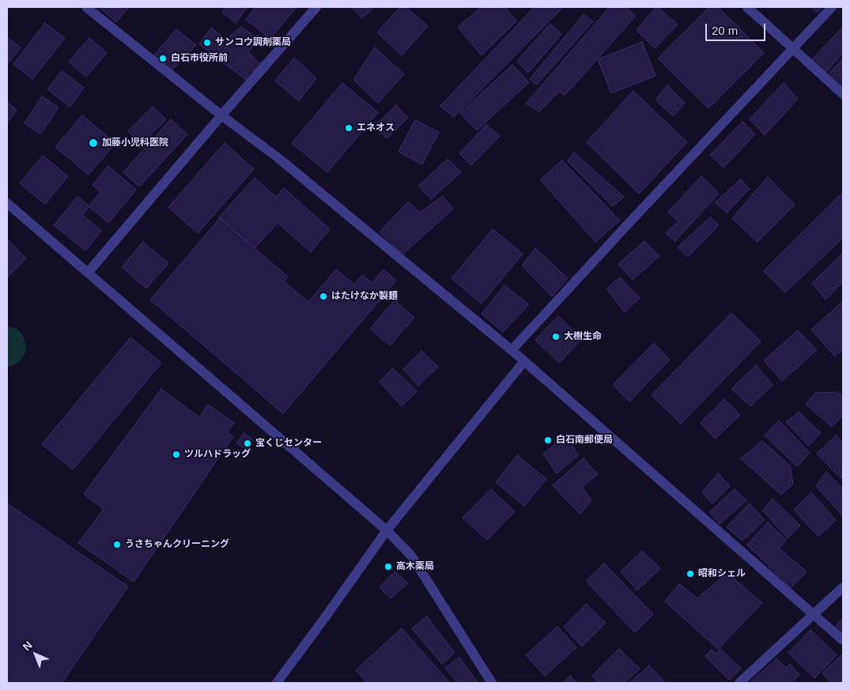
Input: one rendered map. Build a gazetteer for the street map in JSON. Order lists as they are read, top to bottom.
{
  "places": [
    "サンコウ調剤薬局",
    "白石市役所前",
    "エネオス",
    "加藤小児科医院",
    "はたけなか製麺",
    "大樹生命",
    "白石南郵便局",
    "宝くじセンター",
    "ツルハドラッグ",
    "うさちゃんクリーニング",
    "高木薬局",
    "昭和シェル"
  ],
  "scale_bar": "20 m",
  "north": "top left"
}
